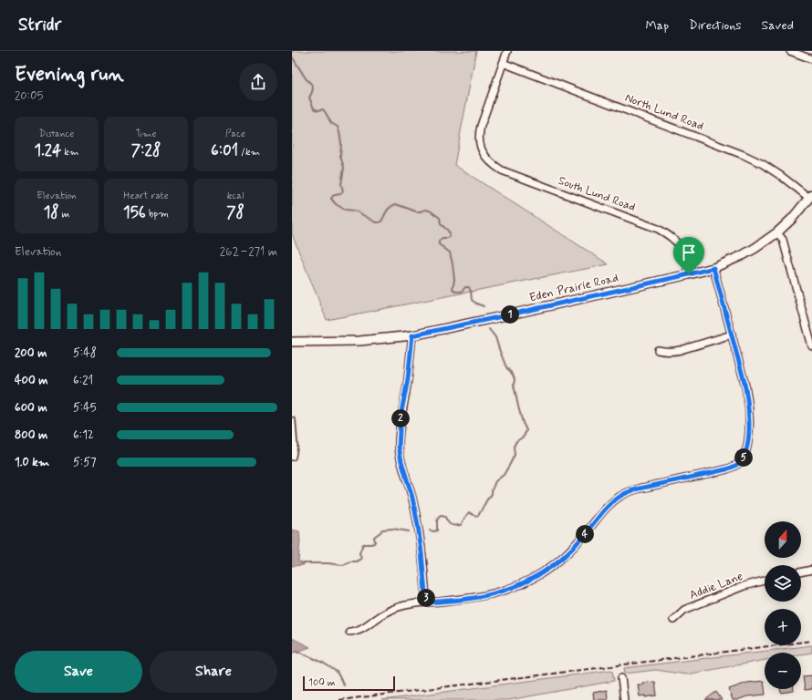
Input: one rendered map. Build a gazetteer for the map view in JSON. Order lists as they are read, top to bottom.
{
  "streets": {
    "main road": ["Eden Prairie Road"],
    "street": ["North Lund Road", "South Lund Road", "Addie Lane"]
  },
  "crossings": [
    ["North Lund Road", "South Lund Road"],
    ["North Lund Road", "Eden Prairie Road"],
    ["South Lund Road", "Eden Prairie Road"]
  ],
  "scale_bar": "100 m",
  "north": "top",
  "page": {
    "header": "Stridr",
    "nav": ["Map", "Directions", "Saved"],
    "heading": ["Evening run", "20:05"],
    "stats": [
      ["Distance", "1.24 km"],
      ["Time", "7:28"],
      ["Pace", "6:01 /km"],
      ["Elevation", "18 m"],
      ["Heart rate", "156 bpm"],
      ["kcal", "78"]
    ],
    "chart": ["Elevation", "262–271 m"],
    "pins": [
      "1",
      "2",
      "5",
      "4",
      "3"
    ],
    "list": [
      {
        "name": "200 m",
        "note": "5:48"
      },
      {
        "name": "400 m",
        "note": "6:21"
      },
      {
        "name": "600 m",
        "note": "5:45"
      },
      {
        "name": "800 m",
        "note": "6:12"
      },
      {
        "name": "1.0 km",
        "note": "5:57"
      }
    ],
    "map_buttons": ["+", "−"],
    "buttons": ["Save", "Share"],
    "scale": "100 m"
  }
}
